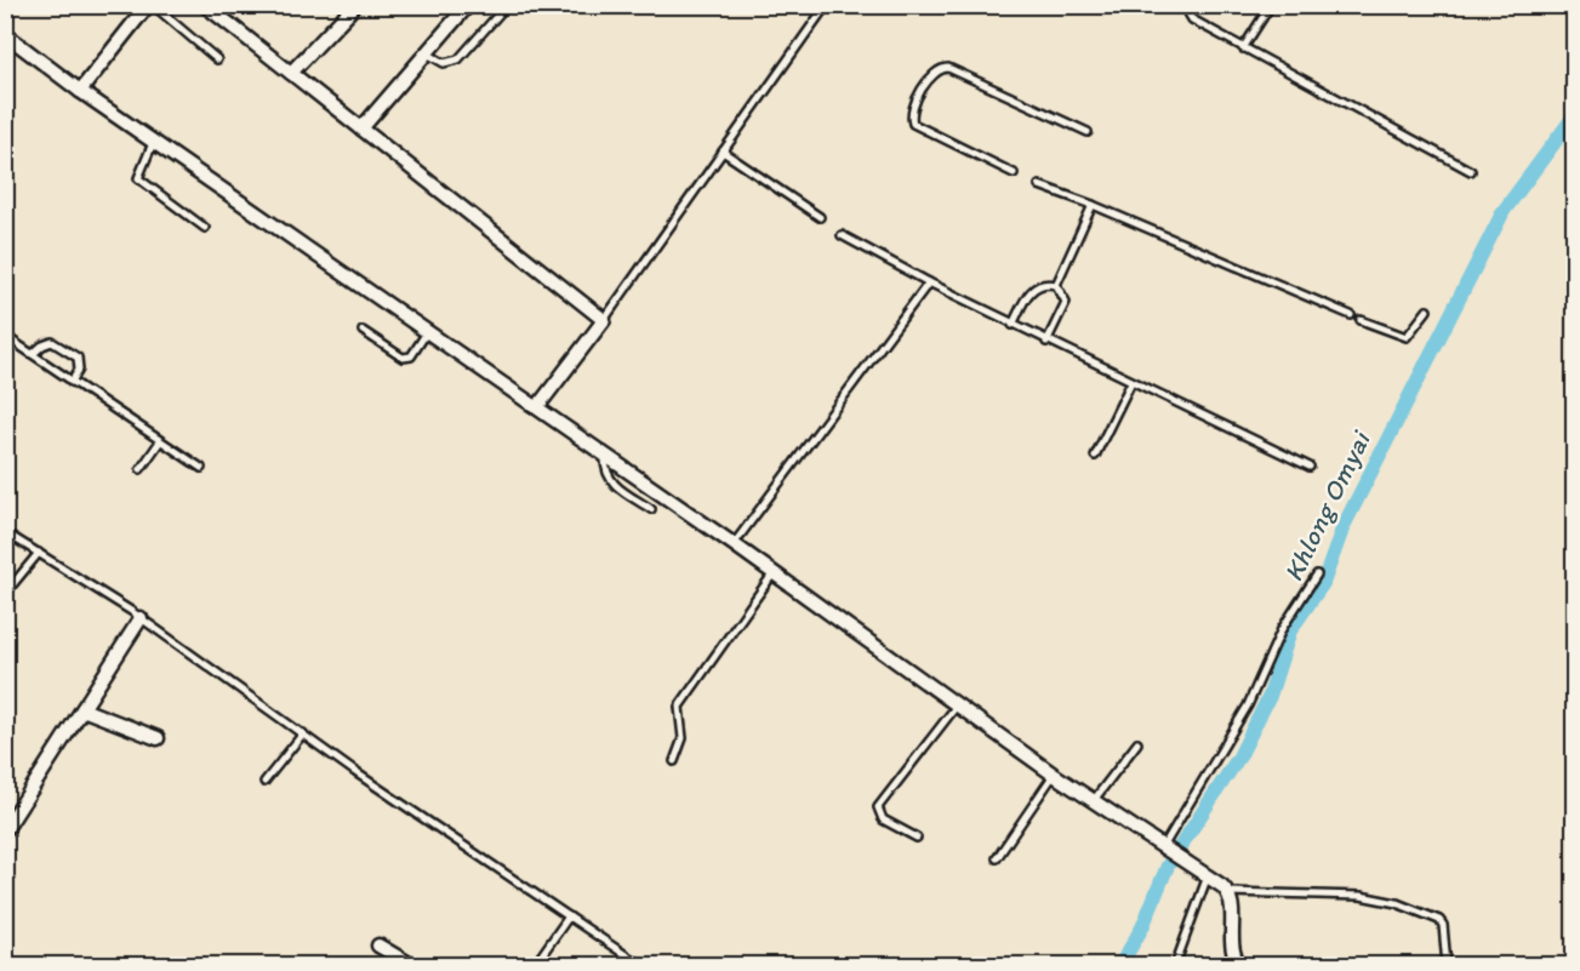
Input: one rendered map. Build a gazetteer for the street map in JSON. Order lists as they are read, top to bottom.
{
  "water": ["Khlong Omyai"]
}
